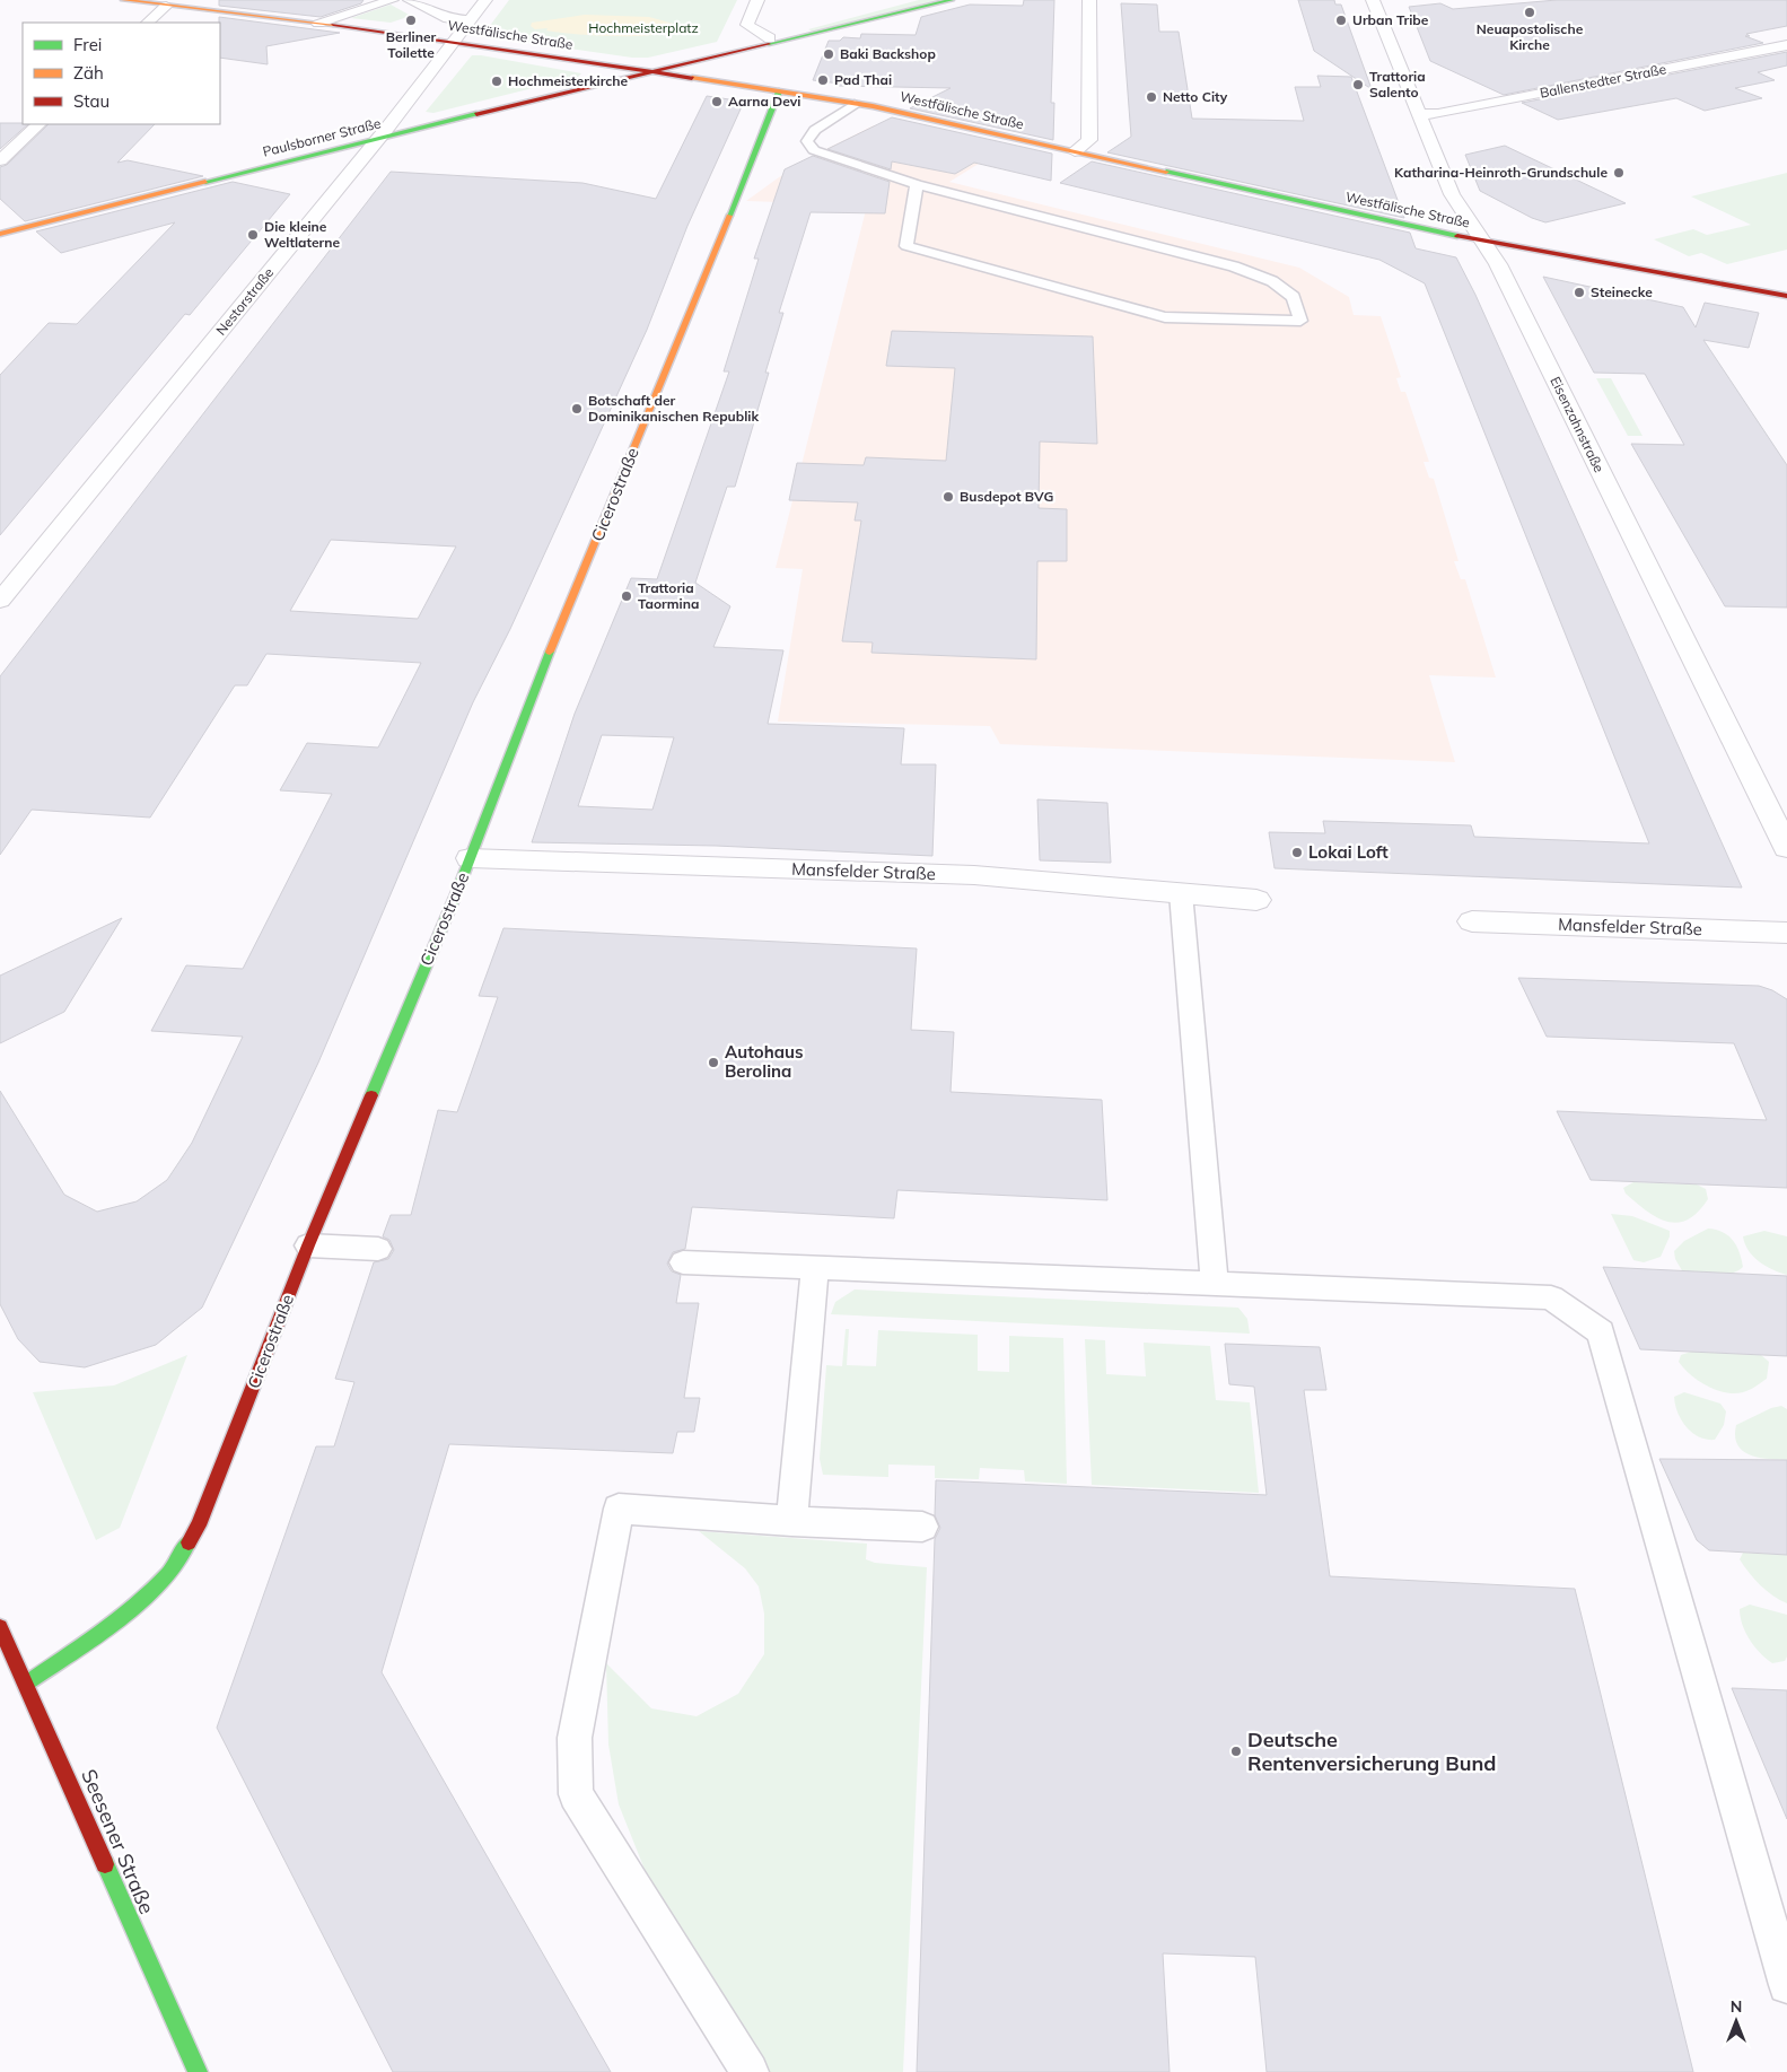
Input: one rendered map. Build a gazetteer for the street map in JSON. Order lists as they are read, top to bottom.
{
  "streets": {
    "street": [
      "Westfälische Straße",
      "Ballenstedter Straße",
      "Paulsborner Straße",
      "Nestorstraße",
      "Eisenzahnstraße",
      "Cicerostraße",
      "Mansfelder Straße",
      "Seesener Straße"
    ]
  },
  "crossings": [
    ["Westfälische Straße", "Paulsborner Straße"],
    ["Westfälische Straße", "Nestorstraße"],
    ["Westfälische Straße", "Eisenzahnstraße"],
    ["Westfälische Straße", "Cicerostraße"],
    ["Ballenstedter Straße", "Eisenzahnstraße"],
    ["Paulsborner Straße", "Nestorstraße"],
    ["Cicerostraße", "Mansfelder Straße"],
    ["Cicerostraße", "Seesener Straße"]
  ],
  "parks": ["Hochmeisterplatz"],
  "places": [
    "Neuapostolische Kirche",
    "Berliner Toilette",
    "Urban Tribe",
    "Baki Backshop",
    "Pad Thai",
    "Hochmeisterkirche",
    "Trattoria Salento",
    "Netto City",
    "Aarna Devi",
    "Katharina-Heinroth-Grundschule",
    "Die kleine Weltlaterne",
    "Steinecke",
    "Botschaft der Dominikanischen Republik",
    "Busdepot BVG",
    "Trattoria Taormina",
    "Lokai Loft",
    "Autohaus Berolina",
    "Deutsche Rentenversicherung Bund"
  ],
  "legend": ["Frei", "Zäh", "Stau"],
  "north": "top"
}
